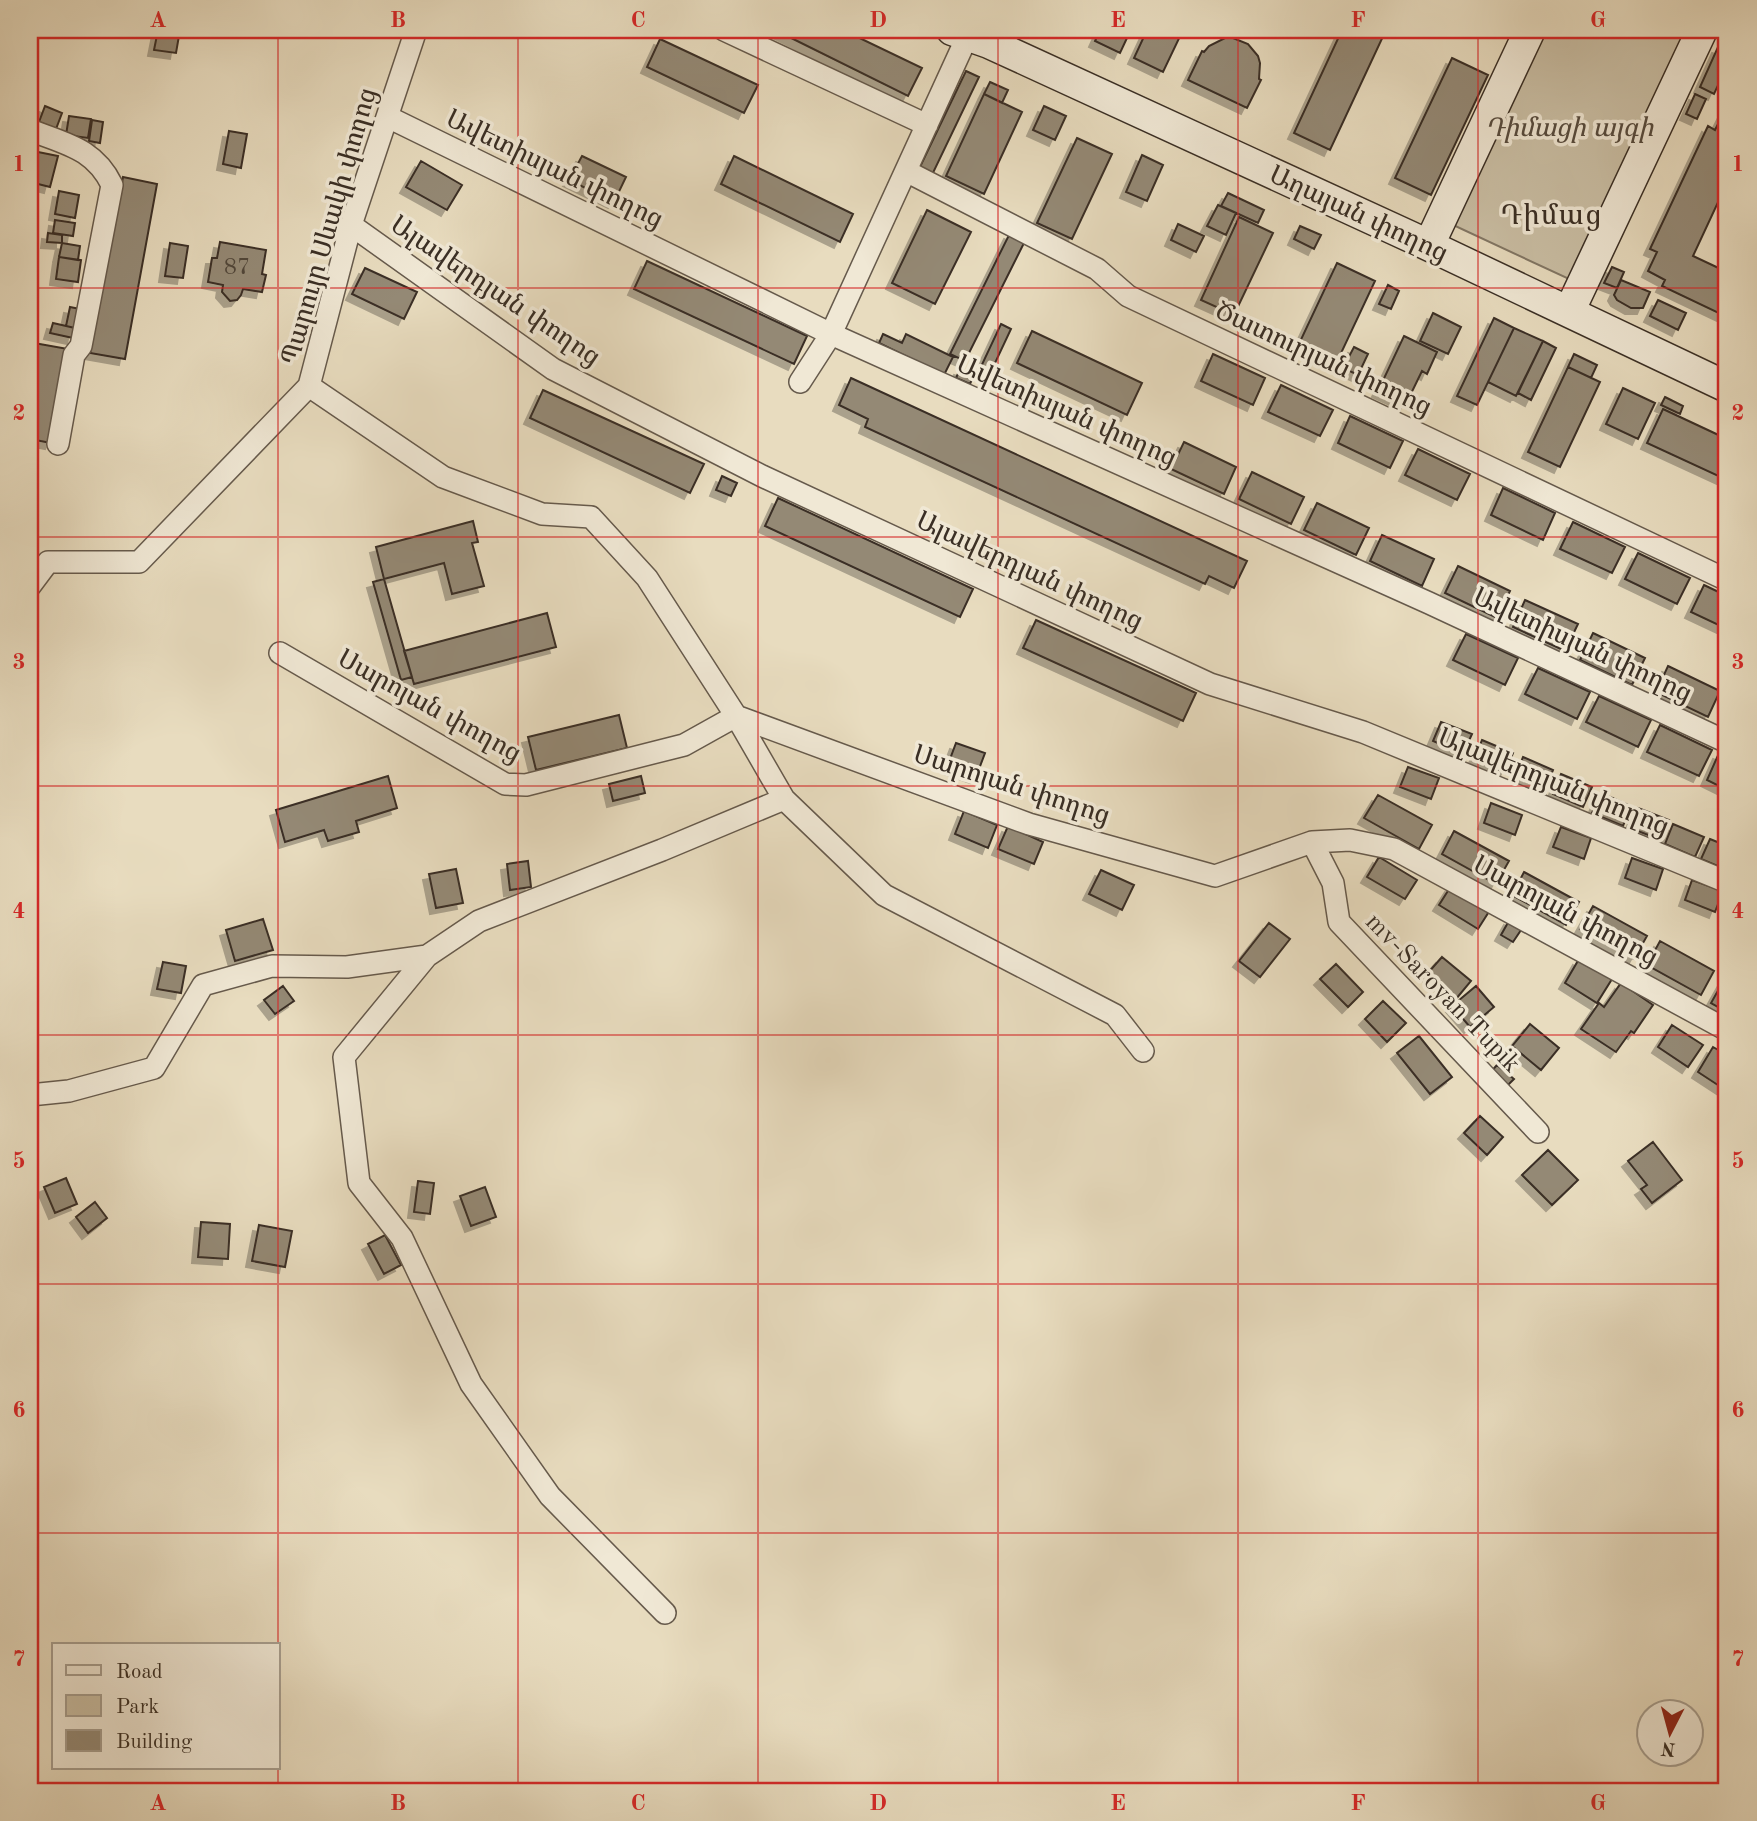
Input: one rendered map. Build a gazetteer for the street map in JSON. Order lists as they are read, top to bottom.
{
  "streets": {
    "main road": ["Աղայան փողոց"],
    "street": [
      "Ավետիսյան փողոց",
      "Պարույր Սևակի փողոց",
      "Ալավերդյան փողոց",
      "Ծատուրյան փողոց",
      "Սարոյան փողոց",
      "mv-Saroyan Tupik"
    ]
  },
  "crossings": [
    ["Ավետիսյան փողոց", "Պարույր Սևակի փողոց"],
    ["Պարույր Սևակի փողոց", "Ալավերդյան փողոց"],
    ["Պարույր Սևակի փողոց", "Սարոյան փողոց"],
    ["Սարոյան փողոց", "mv-Saroyan Tupik"]
  ],
  "districts": ["Դիմաց"],
  "parks": ["Դիմացի այգի"],
  "house_numbers": ["87"],
  "legend": ["Road", "Park", "Building"],
  "north": "bottom",
  "grid": {
    "columns": [
      "A",
      "B",
      "C",
      "D",
      "E",
      "F",
      "G"
    ],
    "rows": [
      "1",
      "2",
      "3",
      "4",
      "5",
      "6",
      "7"
    ]
  }
}
